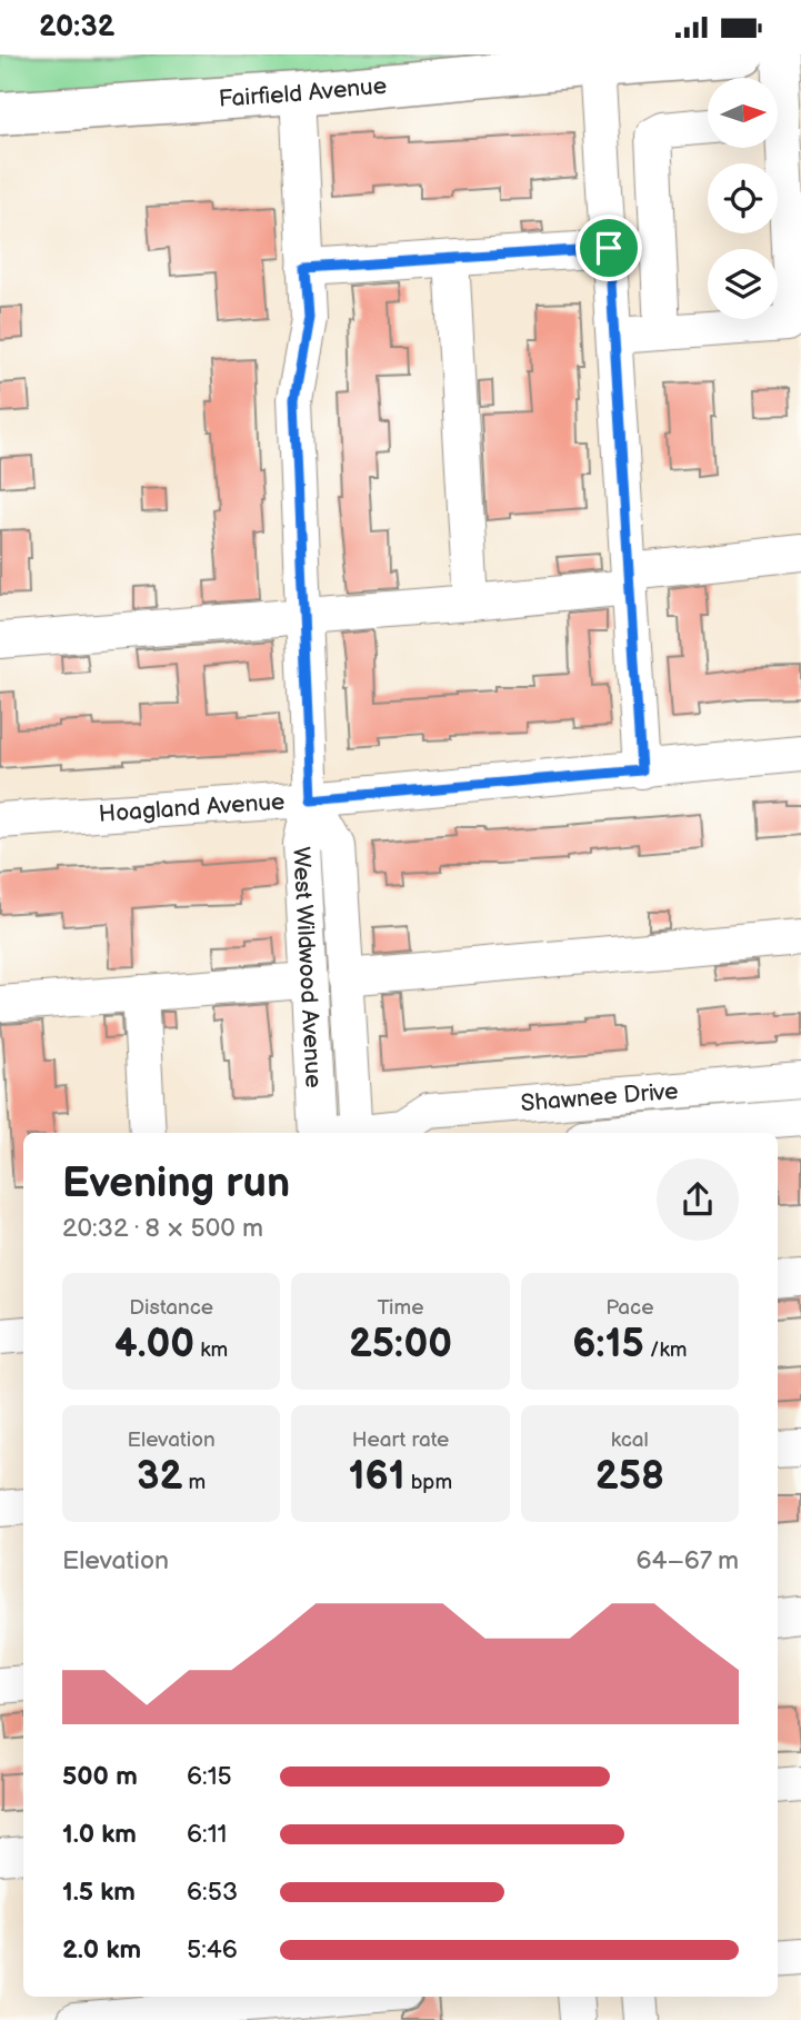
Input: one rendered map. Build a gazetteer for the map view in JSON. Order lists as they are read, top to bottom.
{
  "streets": {
    "main road": ["Fairfield Avenue"],
    "street": ["Hoagland Avenue", "West Wildwood Avenue", "Shawnee Drive"]
  },
  "crossings": [
    ["Fairfield Avenue", "West Wildwood Avenue"],
    ["Hoagland Avenue", "West Wildwood Avenue"]
  ],
  "north": "right",
  "page": {
    "status": "20:32",
    "heading": ["Evening run", "20:32 · 8 × 500 m"],
    "stats": [
      ["Distance", "4.00 km"],
      ["Time", "25:00"],
      ["Pace", "6:15 /km"],
      ["Elevation", "32 m"],
      ["Heart rate", "161 bpm"],
      ["kcal", "258"]
    ],
    "chart": ["Elevation", "64–67 m"],
    "list": [
      {
        "name": "500 m",
        "note": "6:15"
      },
      {
        "name": "1.0 km",
        "note": "6:11"
      },
      {
        "name": "1.5 km",
        "note": "6:53"
      },
      {
        "name": "2.0 km",
        "note": "5:46"
      }
    ]
  }
}
